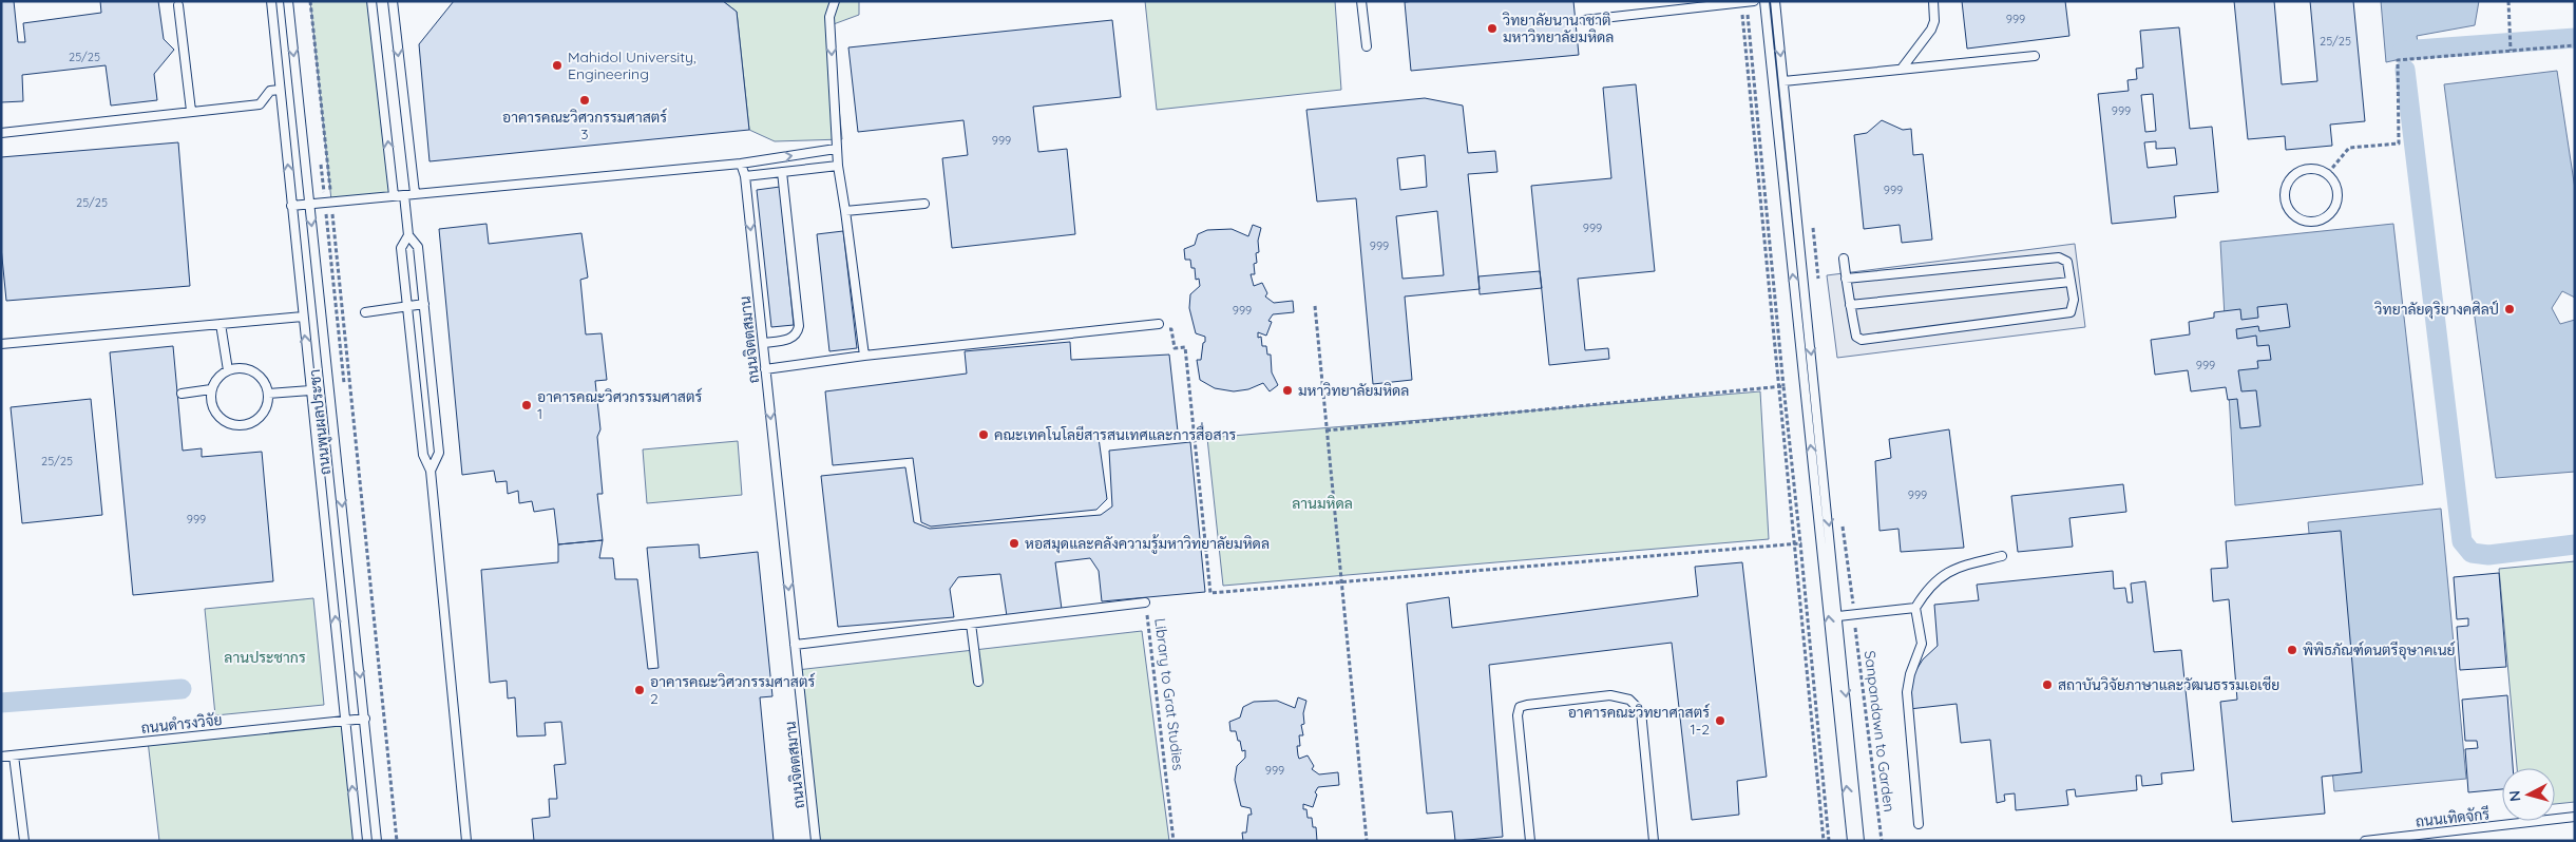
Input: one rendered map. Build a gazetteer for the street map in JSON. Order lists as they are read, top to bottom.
{
  "streets": {
    "lane": [
      "ถนนจิตตสมาน",
      "ถนนพูนผลประชา",
      "ถนนดำรงวิจัย",
      "ถนนเทิดจักรี"
    ],
    "path": ["Library to Grat Studies", "Sanpandawn to Garden"]
  },
  "crossings": [
    ["ถนนพูนผลประชา", "ถนนดำรงวิจัย"]
  ],
  "one_way": ["ถนนจิตตสมาน"],
  "parks": ["ลานมหิดล", "ลานประชากร"],
  "places": [
    "วิทยาลัยนานาชาติ มหาวิทยาลัยมหิดล",
    "Mahidol University, Engineering",
    "อาคารคณะวิศวกรรมศาสตร์ 3",
    "วิทยาลัยดุริยางคศิลป์",
    "มหาวิทยาลัยมหิดล",
    "อาคารคณะวิศวกรรมศาสตร์ 1",
    "คณะเทคโนโลยีสารสนเทศและการสื่อสาร",
    "หอสมุดและคลังความรู้มหาวิทยาลัยมหิดล",
    "พิพิธภัณฑ์ดนตรีอุษาคเนย์",
    "สถาบันวิจัยภาษาและวัฒนธรรมเอเชีย",
    "อาคารคณะวิศวกรรมศาสตร์ 2",
    "อาคารคณะวิทยาศาสตร์ 1-2"
  ],
  "house_numbers": [
    "999",
    "25/25",
    "25/25",
    "999",
    "999",
    "999",
    "25/25",
    "999",
    "999",
    "999",
    "999",
    "25/25",
    "999",
    "999",
    "999"
  ],
  "north": "left"
}
